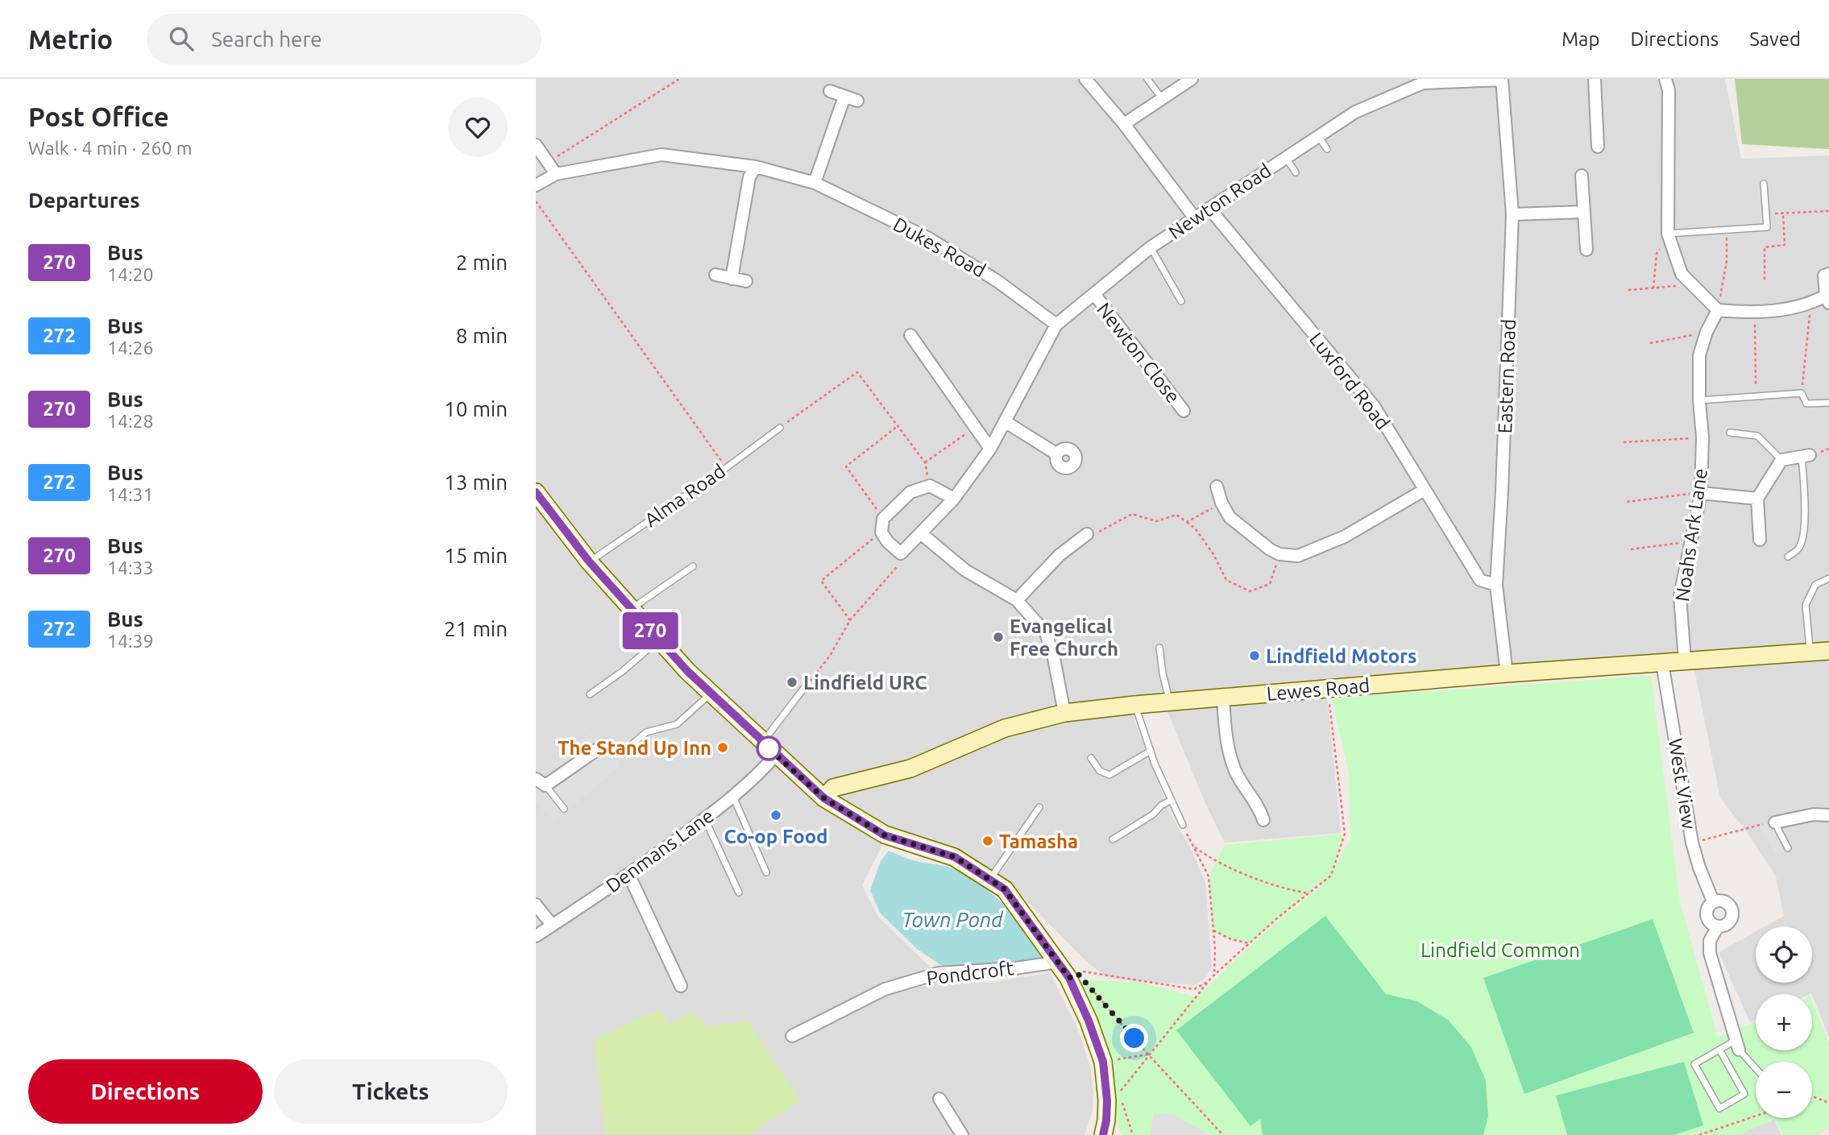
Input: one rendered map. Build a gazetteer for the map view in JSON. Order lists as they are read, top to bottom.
{
  "streets": {
    "main road": ["Lewes Road"],
    "street": [
      "Newton Road",
      "Dukes Road",
      "Newton Close",
      "Eastern Road",
      "Luxford Road",
      "Noahs Ark Lane",
      "West View",
      "Denmans Lane",
      "Pondcroft"
    ],
    "lane": ["Alma Road"]
  },
  "crossings": [
    ["Newton Road", "Dukes Road"],
    ["Newton Road", "Newton Close"],
    ["Newton Road", "Eastern Road"],
    ["Newton Road", "Luxford Road"],
    ["Eastern Road", "Luxford Road"],
    ["Eastern Road", "Lewes Road"],
    ["Noahs Ark Lane", "Lewes Road"],
    ["Lewes Road", "West View"]
  ],
  "water": ["Town Pond"],
  "parks": ["Lindfield Common"],
  "places": [
    "Evangelical Free Church",
    "Lindfield Motors",
    "Lindfield URC",
    "The Stand Up Inn",
    "Co-op Food",
    "Tamasha"
  ],
  "lines": ["bus line 270"],
  "page": {
    "header": "Metrio",
    "search": "Search here",
    "nav": ["Map", "Directions", "Saved"],
    "heading": [
      ["Post Office", "Walk · 4 min · 260 m"],
      "Departures"
    ],
    "on_map": "270",
    "list": [
      {
        "mark": "270",
        "name": "Bus",
        "note": "14:20",
        "value": "2 min"
      },
      {
        "mark": "272",
        "name": "Bus",
        "note": "14:26",
        "value": "8 min"
      },
      {
        "mark": "270",
        "name": "Bus",
        "note": "14:28",
        "value": "10 min"
      },
      {
        "mark": "272",
        "name": "Bus",
        "note": "14:31",
        "value": "13 min"
      },
      {
        "mark": "270",
        "name": "Bus",
        "note": "14:33",
        "value": "15 min"
      },
      {
        "mark": "272",
        "name": "Bus",
        "note": "14:39",
        "value": "21 min"
      }
    ],
    "map_buttons": ["+", "−"],
    "buttons": ["Directions", "Tickets"]
  }
}
